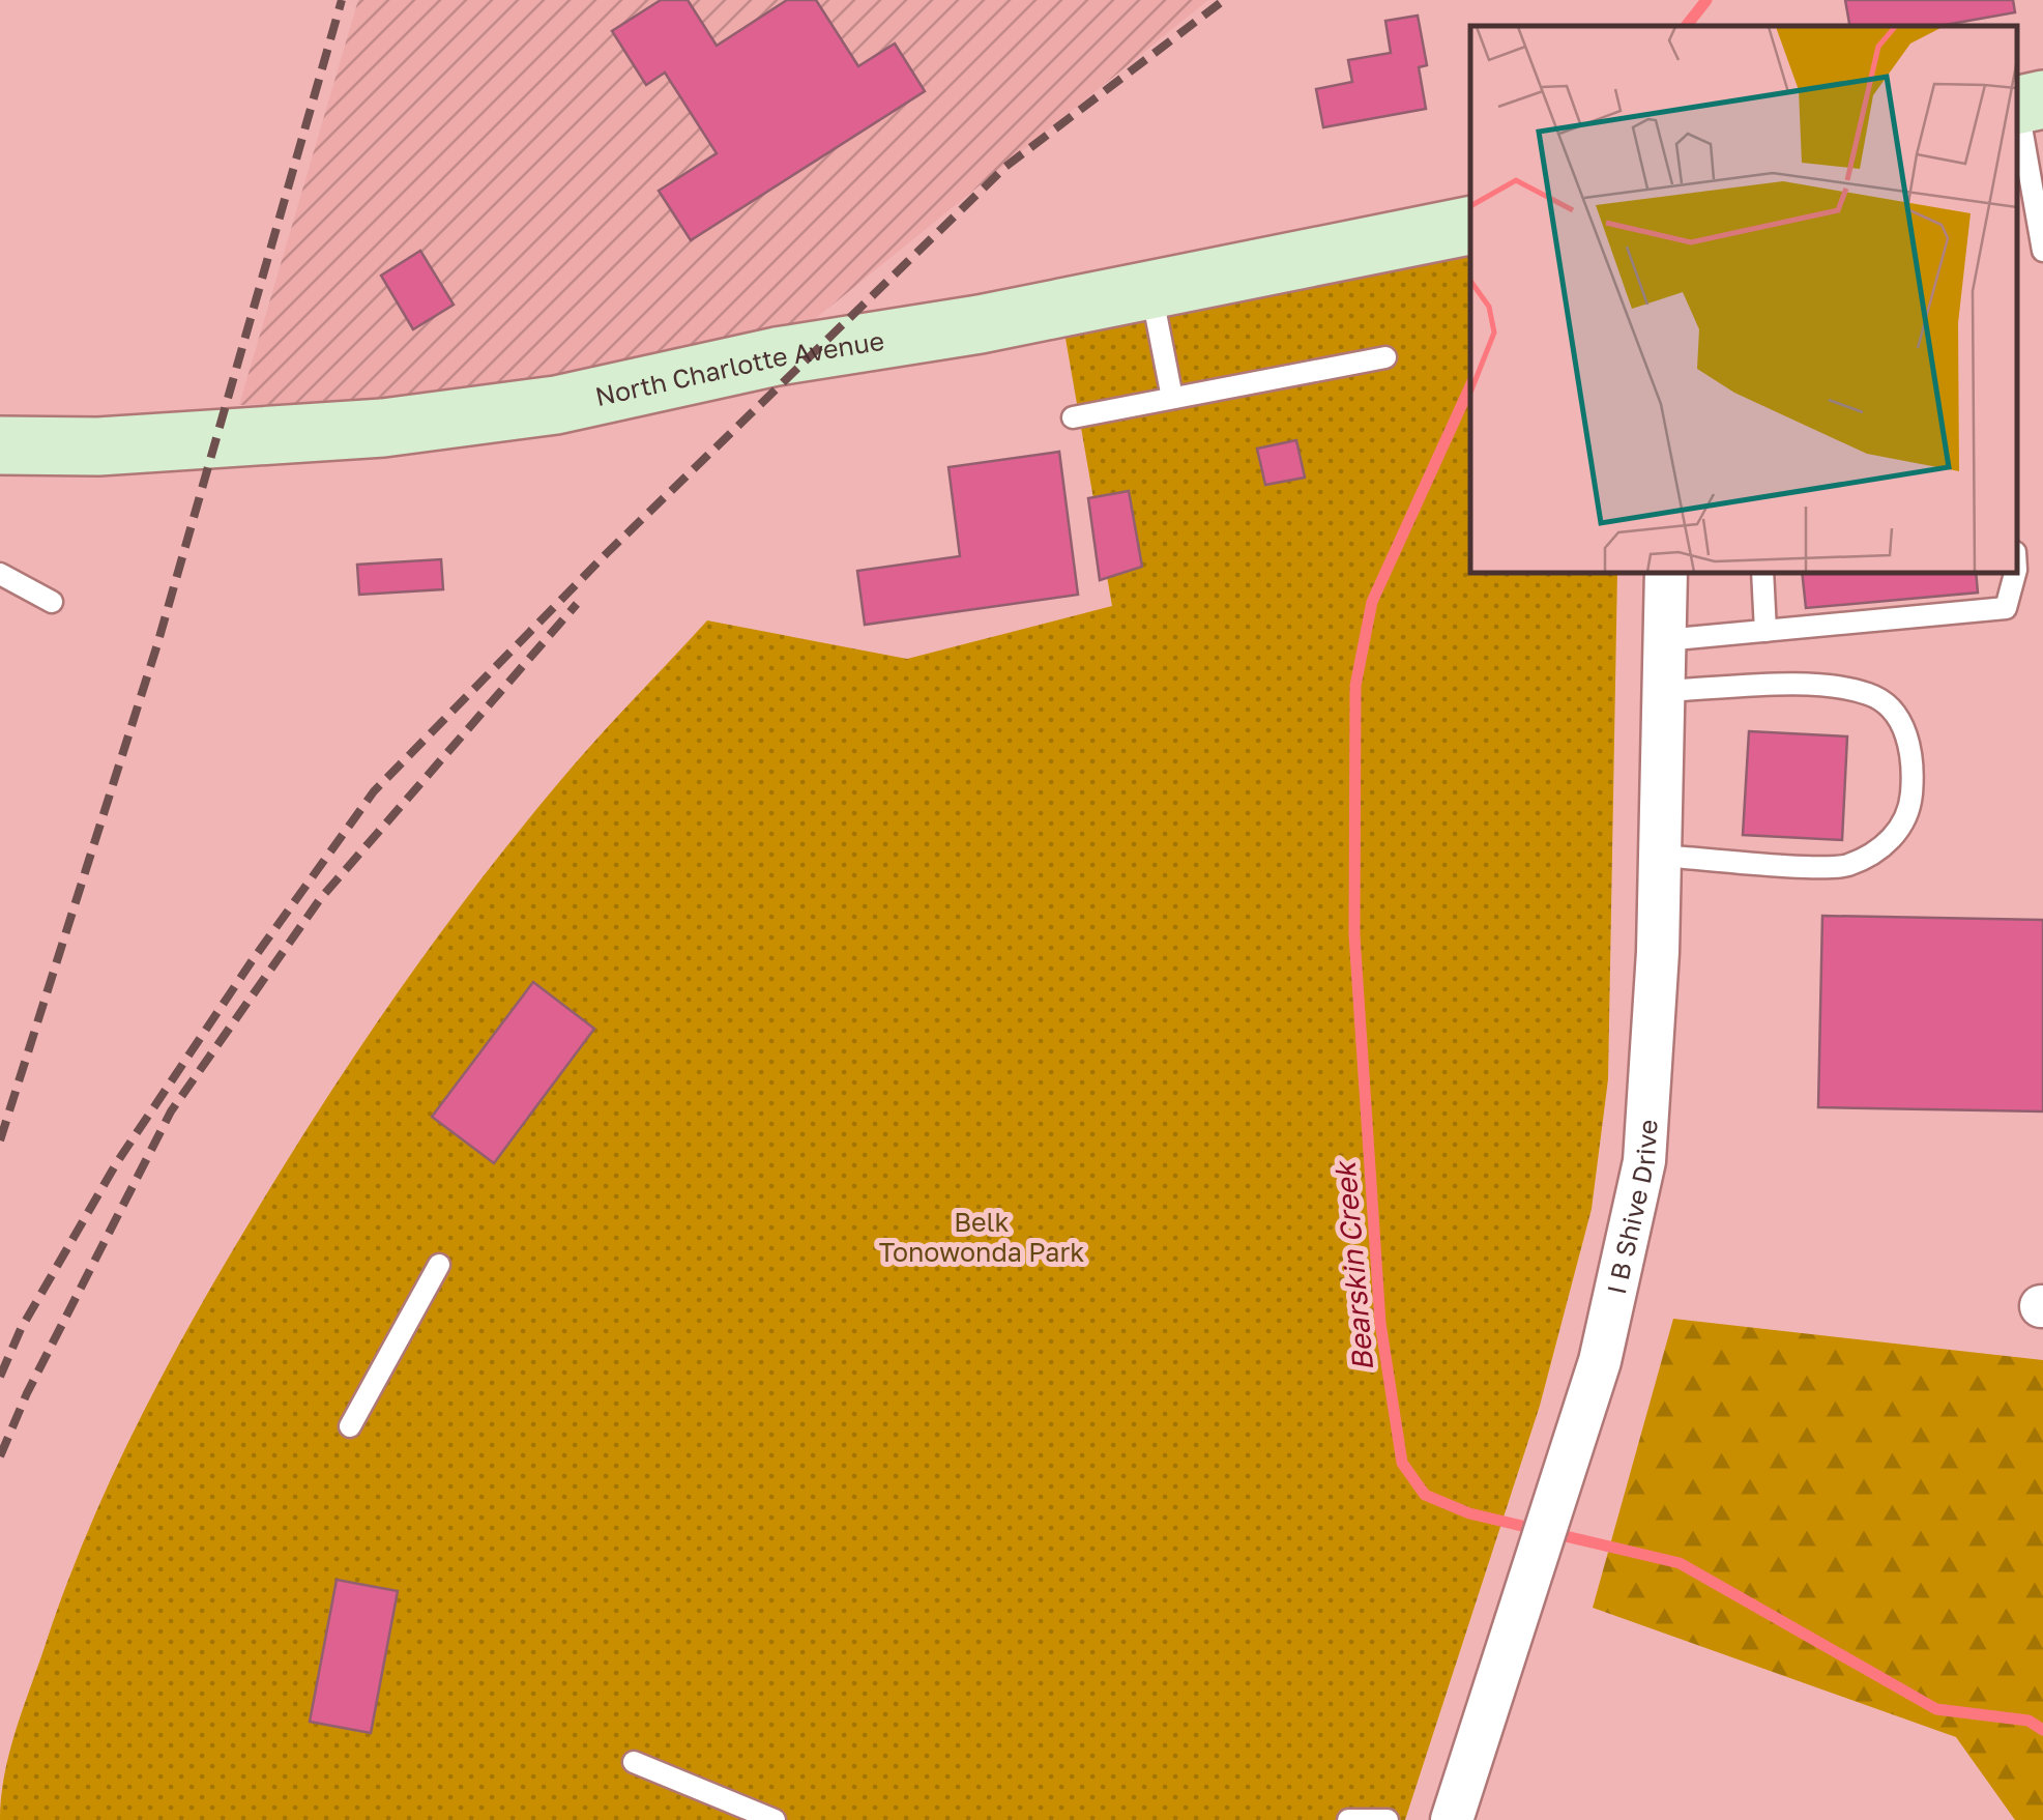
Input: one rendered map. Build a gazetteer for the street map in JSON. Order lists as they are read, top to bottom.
{
  "streets": {
    "main road": ["North Charlotte Avenue"],
    "street": ["I B Shive Drive"]
  },
  "water": ["Bearskin Creek"],
  "parks": ["Belk Tonowonda Park"]
}
